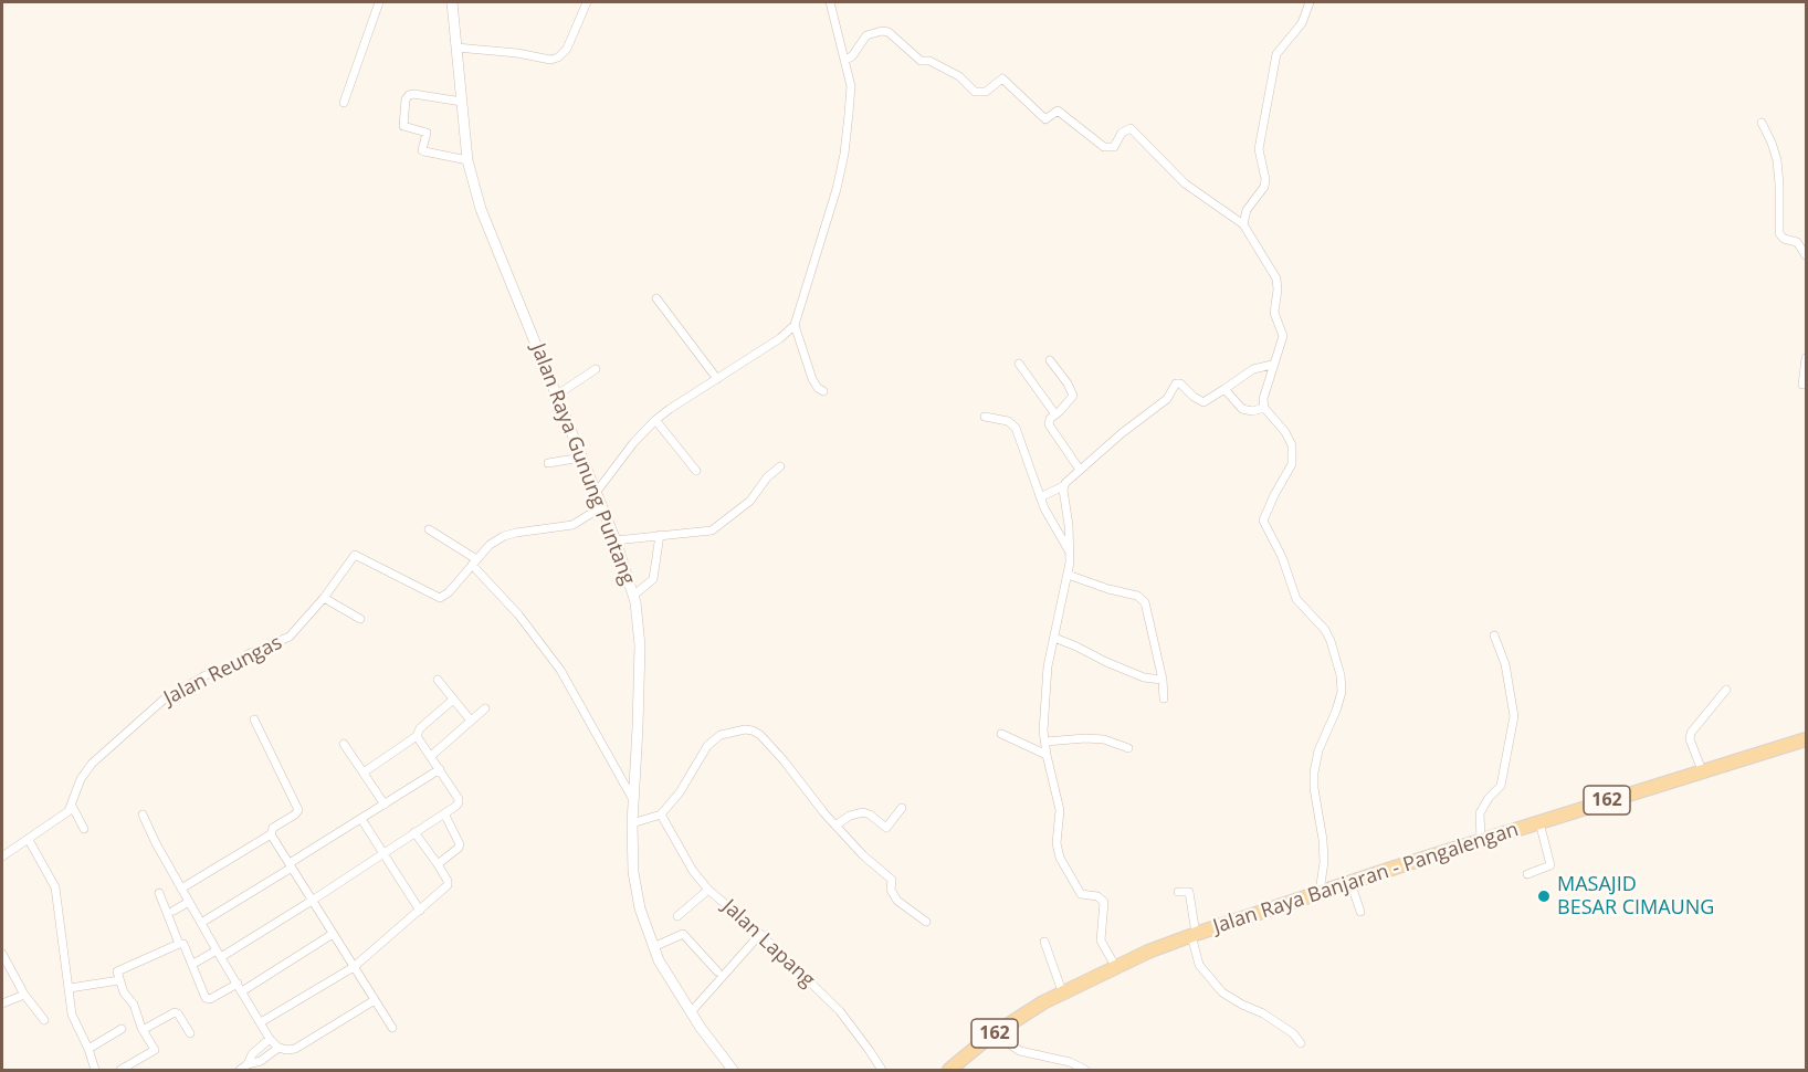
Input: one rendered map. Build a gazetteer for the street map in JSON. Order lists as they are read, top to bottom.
{
  "streets": {
    "main road": ["162", "Jalan Raya Banjaran - Pangalengan"],
    "street": ["Jalan Raya Gunung Puntang", "Jalan Reungas", "Jalan Lapang"]
  },
  "crossings": [
    ["Jalan Raya Gunung Puntang", "Jalan Reungas"]
  ],
  "places": ["MASAJID BESAR CIMAUNG"]
}
